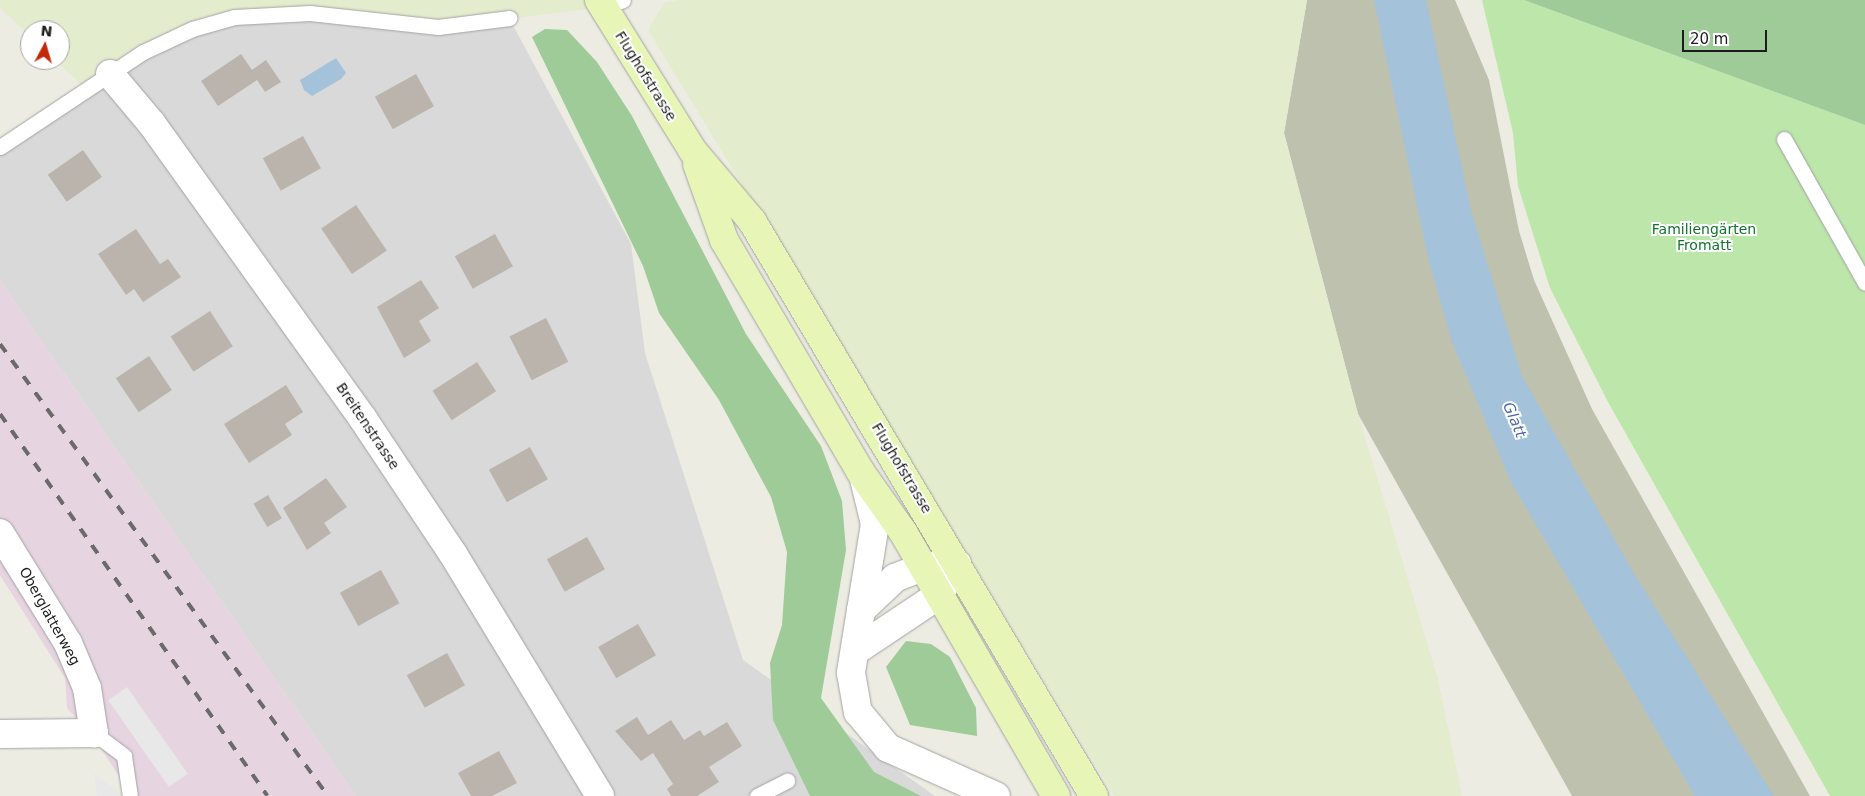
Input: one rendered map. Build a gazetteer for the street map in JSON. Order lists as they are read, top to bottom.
{
  "streets": {
    "main road": ["Flughofstrasse"],
    "street": ["Breitenstrasse", "Oberglatterweg"]
  },
  "water": ["Glatt"],
  "parks": ["Familiengärten Fromatt"],
  "scale_bar": "20 m",
  "north": "top"
}
